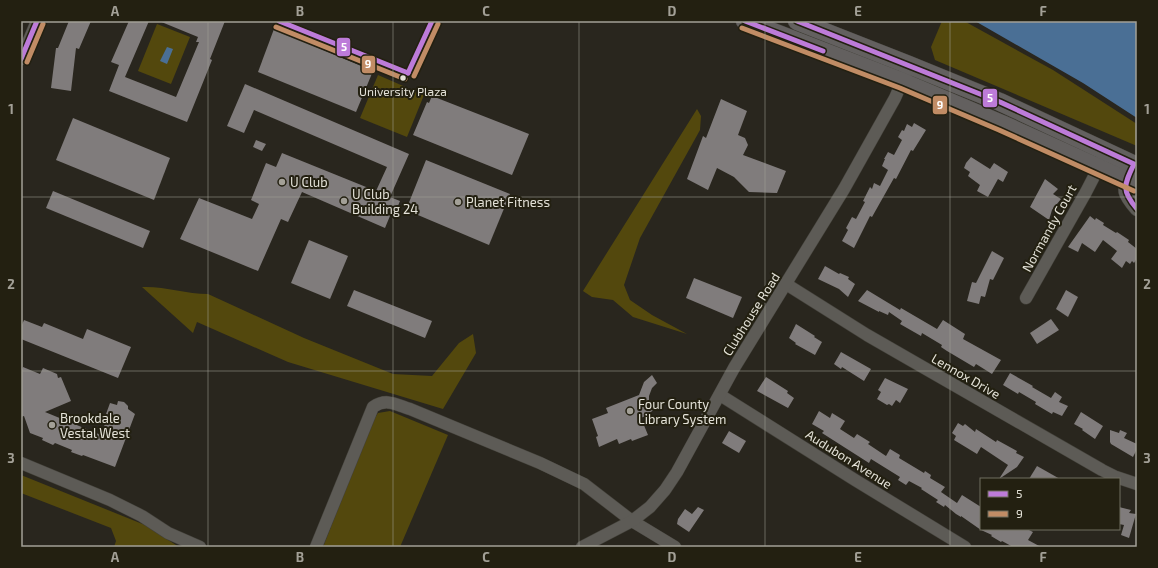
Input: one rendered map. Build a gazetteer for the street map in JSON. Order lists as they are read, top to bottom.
{
  "streets": {
    "street": [
      "Normandy Court",
      "Clubhouse Road",
      "Lennox Drive",
      "Audubon Avenue"
    ]
  },
  "crossings": [
    ["Clubhouse Road", "Lennox Drive"],
    ["Clubhouse Road", "Audubon Avenue"]
  ],
  "places": [
    "University Plaza",
    "U Club",
    "U Club Building 24",
    "Planet Fitness",
    "Four County Library System",
    "Brookdale Vestal West"
  ],
  "lines": ["transit line 5", "transit line 9"],
  "legend": ["5", "9"],
  "grid": {
    "columns": [
      "A",
      "B",
      "C",
      "D",
      "E",
      "F"
    ],
    "rows": ["1", "2", "3"]
  }
}
